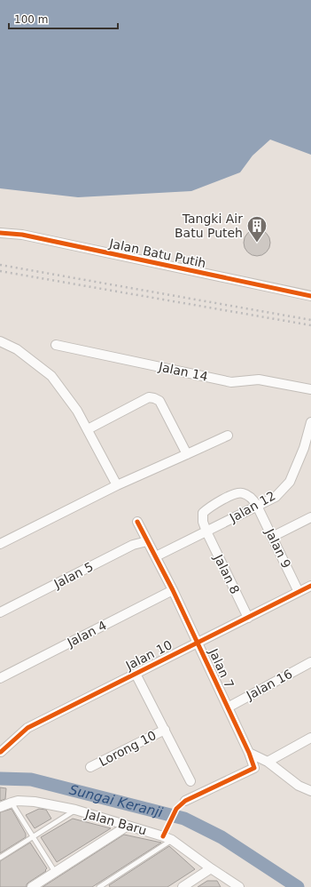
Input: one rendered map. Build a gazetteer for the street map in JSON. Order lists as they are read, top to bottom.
{
  "streets": {
    "street": [
      "Jalan Batu Putih",
      "Jalan 14",
      "Jalan 12",
      "Jalan 9",
      "Jalan 8",
      "Jalan 5",
      "Jalan 4",
      "Jalan 10",
      "Jalan 7",
      "Jalan 16",
      "Lorong 10",
      "Jalan Baru"
    ]
  },
  "crossings": [
    ["Jalan 12", "Jalan 9"],
    ["Jalan 12", "Jalan 8"],
    ["Jalan 12", "Jalan 7"],
    ["Jalan 9", "Jalan 8"],
    ["Jalan 9", "Jalan 10"],
    ["Jalan 8", "Jalan 10"],
    ["Jalan 5", "Jalan 7"],
    ["Jalan 4", "Jalan 7"],
    ["Jalan 10", "Jalan 7"],
    ["Jalan 10", "Lorong 10"],
    ["Jalan 7", "Jalan 16"]
  ],
  "water": ["Sungai Keranji"],
  "places": {
    "building": ["Tangki Air Batu Puteh"]
  },
  "scale_bar": "100 m"
}
